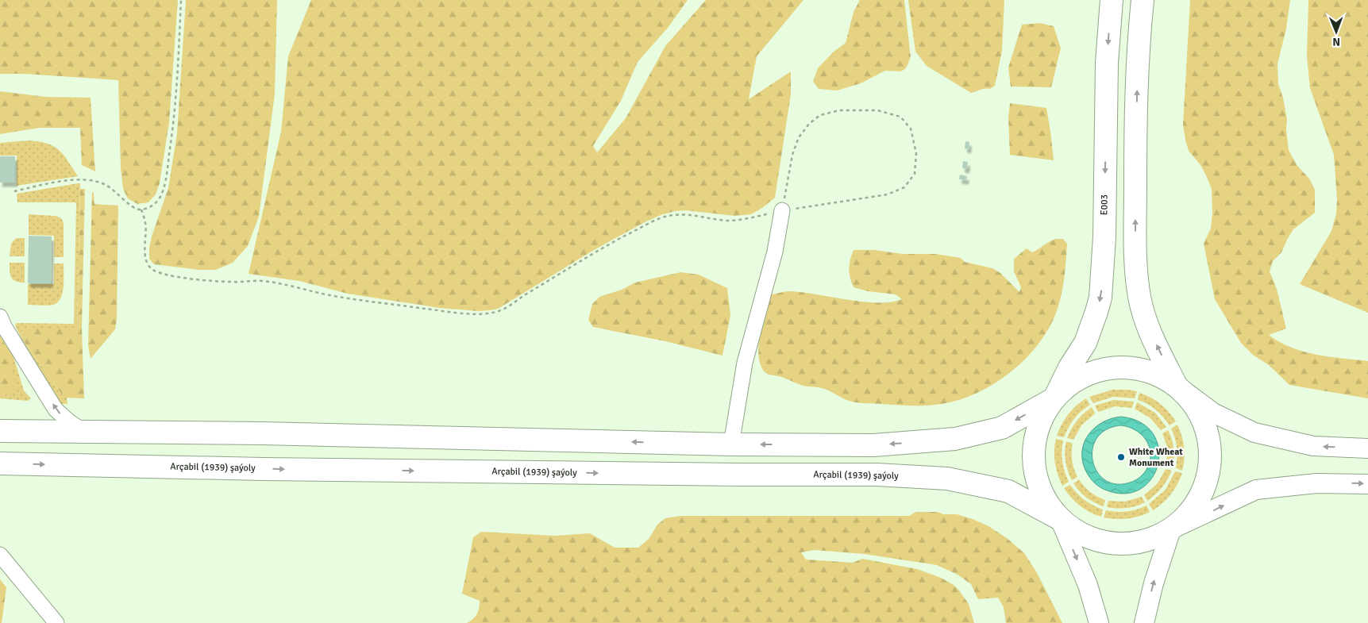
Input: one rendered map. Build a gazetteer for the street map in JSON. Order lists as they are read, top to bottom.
{
  "streets": {
    "highway": ["E003", "Arçabil (1939) şaýoly"]
  },
  "places": ["White Wheat Monument"],
  "north": "bottom"
}
